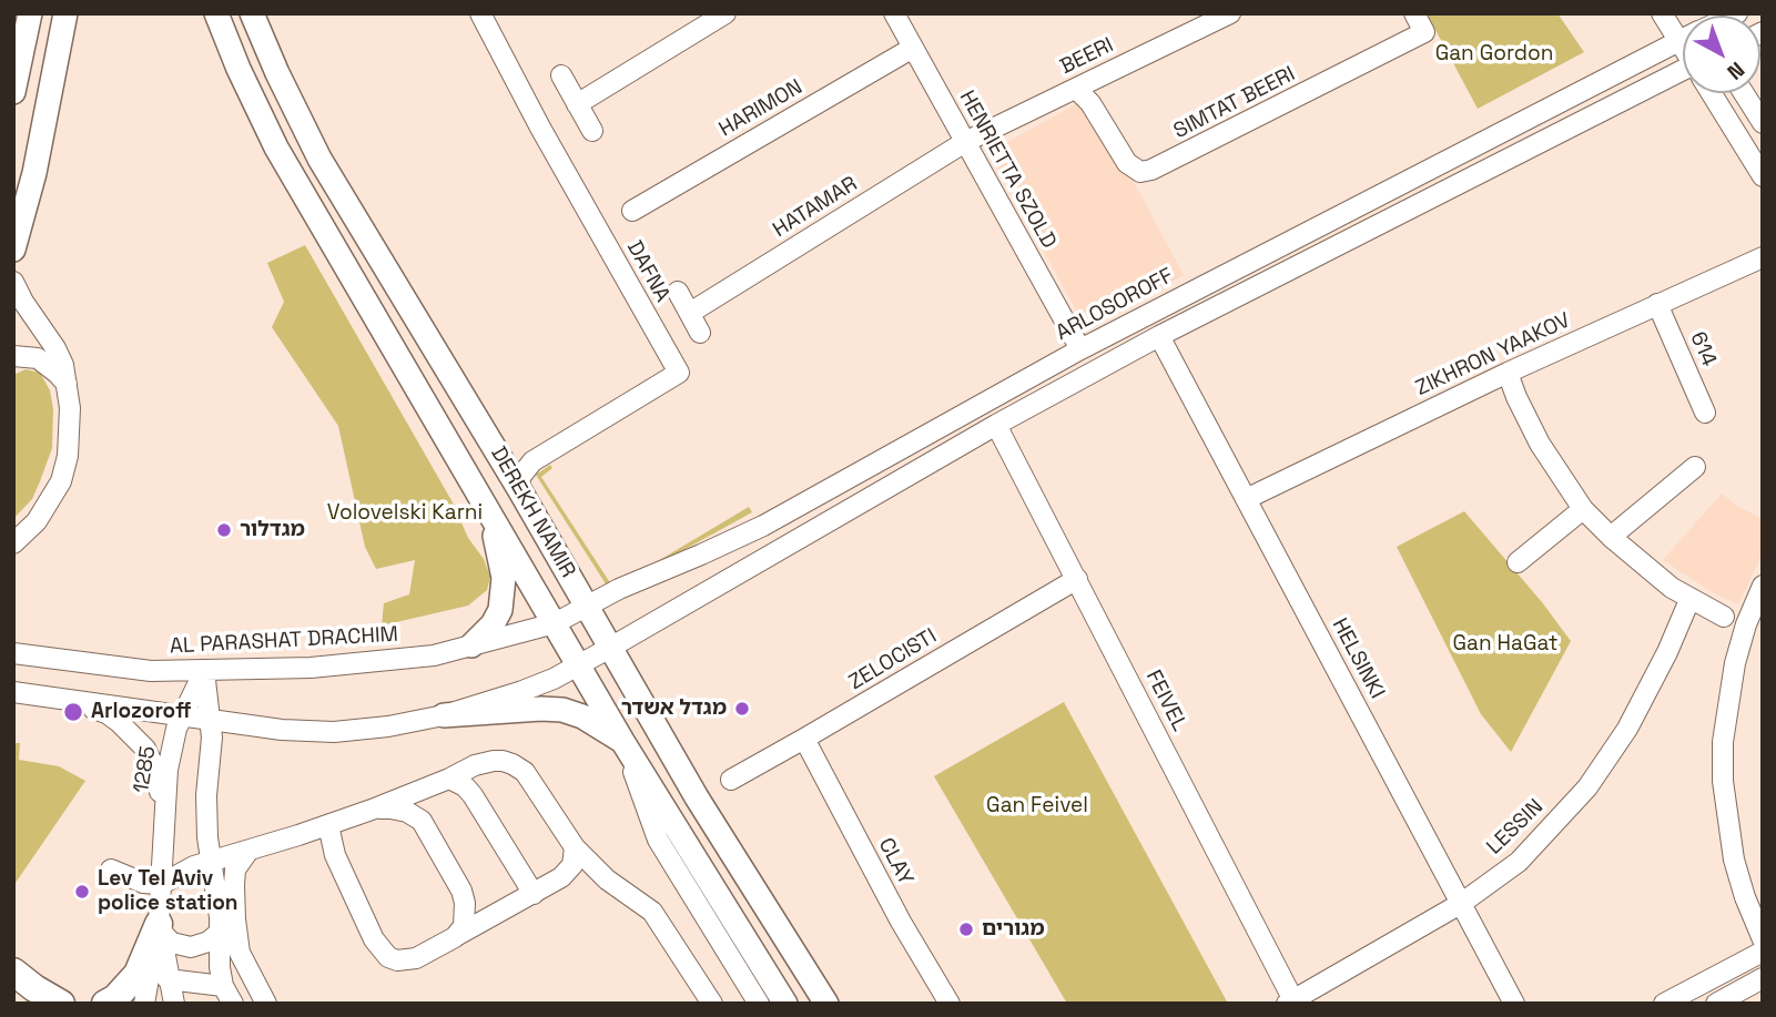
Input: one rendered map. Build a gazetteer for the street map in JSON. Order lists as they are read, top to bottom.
{
  "streets": {
    "main road": ["DEREKH NAMIR"],
    "street": [
      "BEERI",
      "SIMTAT BEERI",
      "HARIMON",
      "HENRIETTA SZOLD",
      "HATAMAR",
      "DAFNA",
      "ARLOSOROFF",
      "614",
      "ZIKHRON YAAKOV",
      "AL PARASHAT DRACHIM",
      "HELSINKI",
      "ZELOCISTI",
      "FEIVEL",
      "1285",
      "LESSIN",
      "CLAY"
    ]
  },
  "crossings": [
    ["BEERI", "SIMTAT BEERI"],
    ["BEERI", "HENRIETTA SZOLD"],
    ["BEERI", "HATAMAR"],
    ["HARIMON", "HENRIETTA SZOLD"],
    ["HENRIETTA SZOLD", "HATAMAR"],
    ["HENRIETTA SZOLD", "ARLOSOROFF"],
    ["DAFNA", "DEREKH NAMIR"],
    ["ARLOSOROFF", "DEREKH NAMIR"],
    ["ARLOSOROFF", "AL PARASHAT DRACHIM"],
    ["614", "ZIKHRON YAAKOV"],
    ["ZIKHRON YAAKOV", "HELSINKI"],
    ["DEREKH NAMIR", "AL PARASHAT DRACHIM"],
    ["AL PARASHAT DRACHIM", "1285"],
    ["HELSINKI", "LESSIN"],
    ["ZELOCISTI", "FEIVEL"],
    ["ZELOCISTI", "CLAY"],
    ["FEIVEL", "LESSIN"]
  ],
  "parks": [
    "Gan Gordon",
    "Volovelski Karni",
    "Gan HaGat",
    "Gan Feivel"
  ],
  "places": [
    "מגדלור",
    "מגדל אשדר",
    "Arlozoroff",
    "Lev Tel Aviv police station",
    "מגורים"
  ],
  "north": "bottom right"
}
